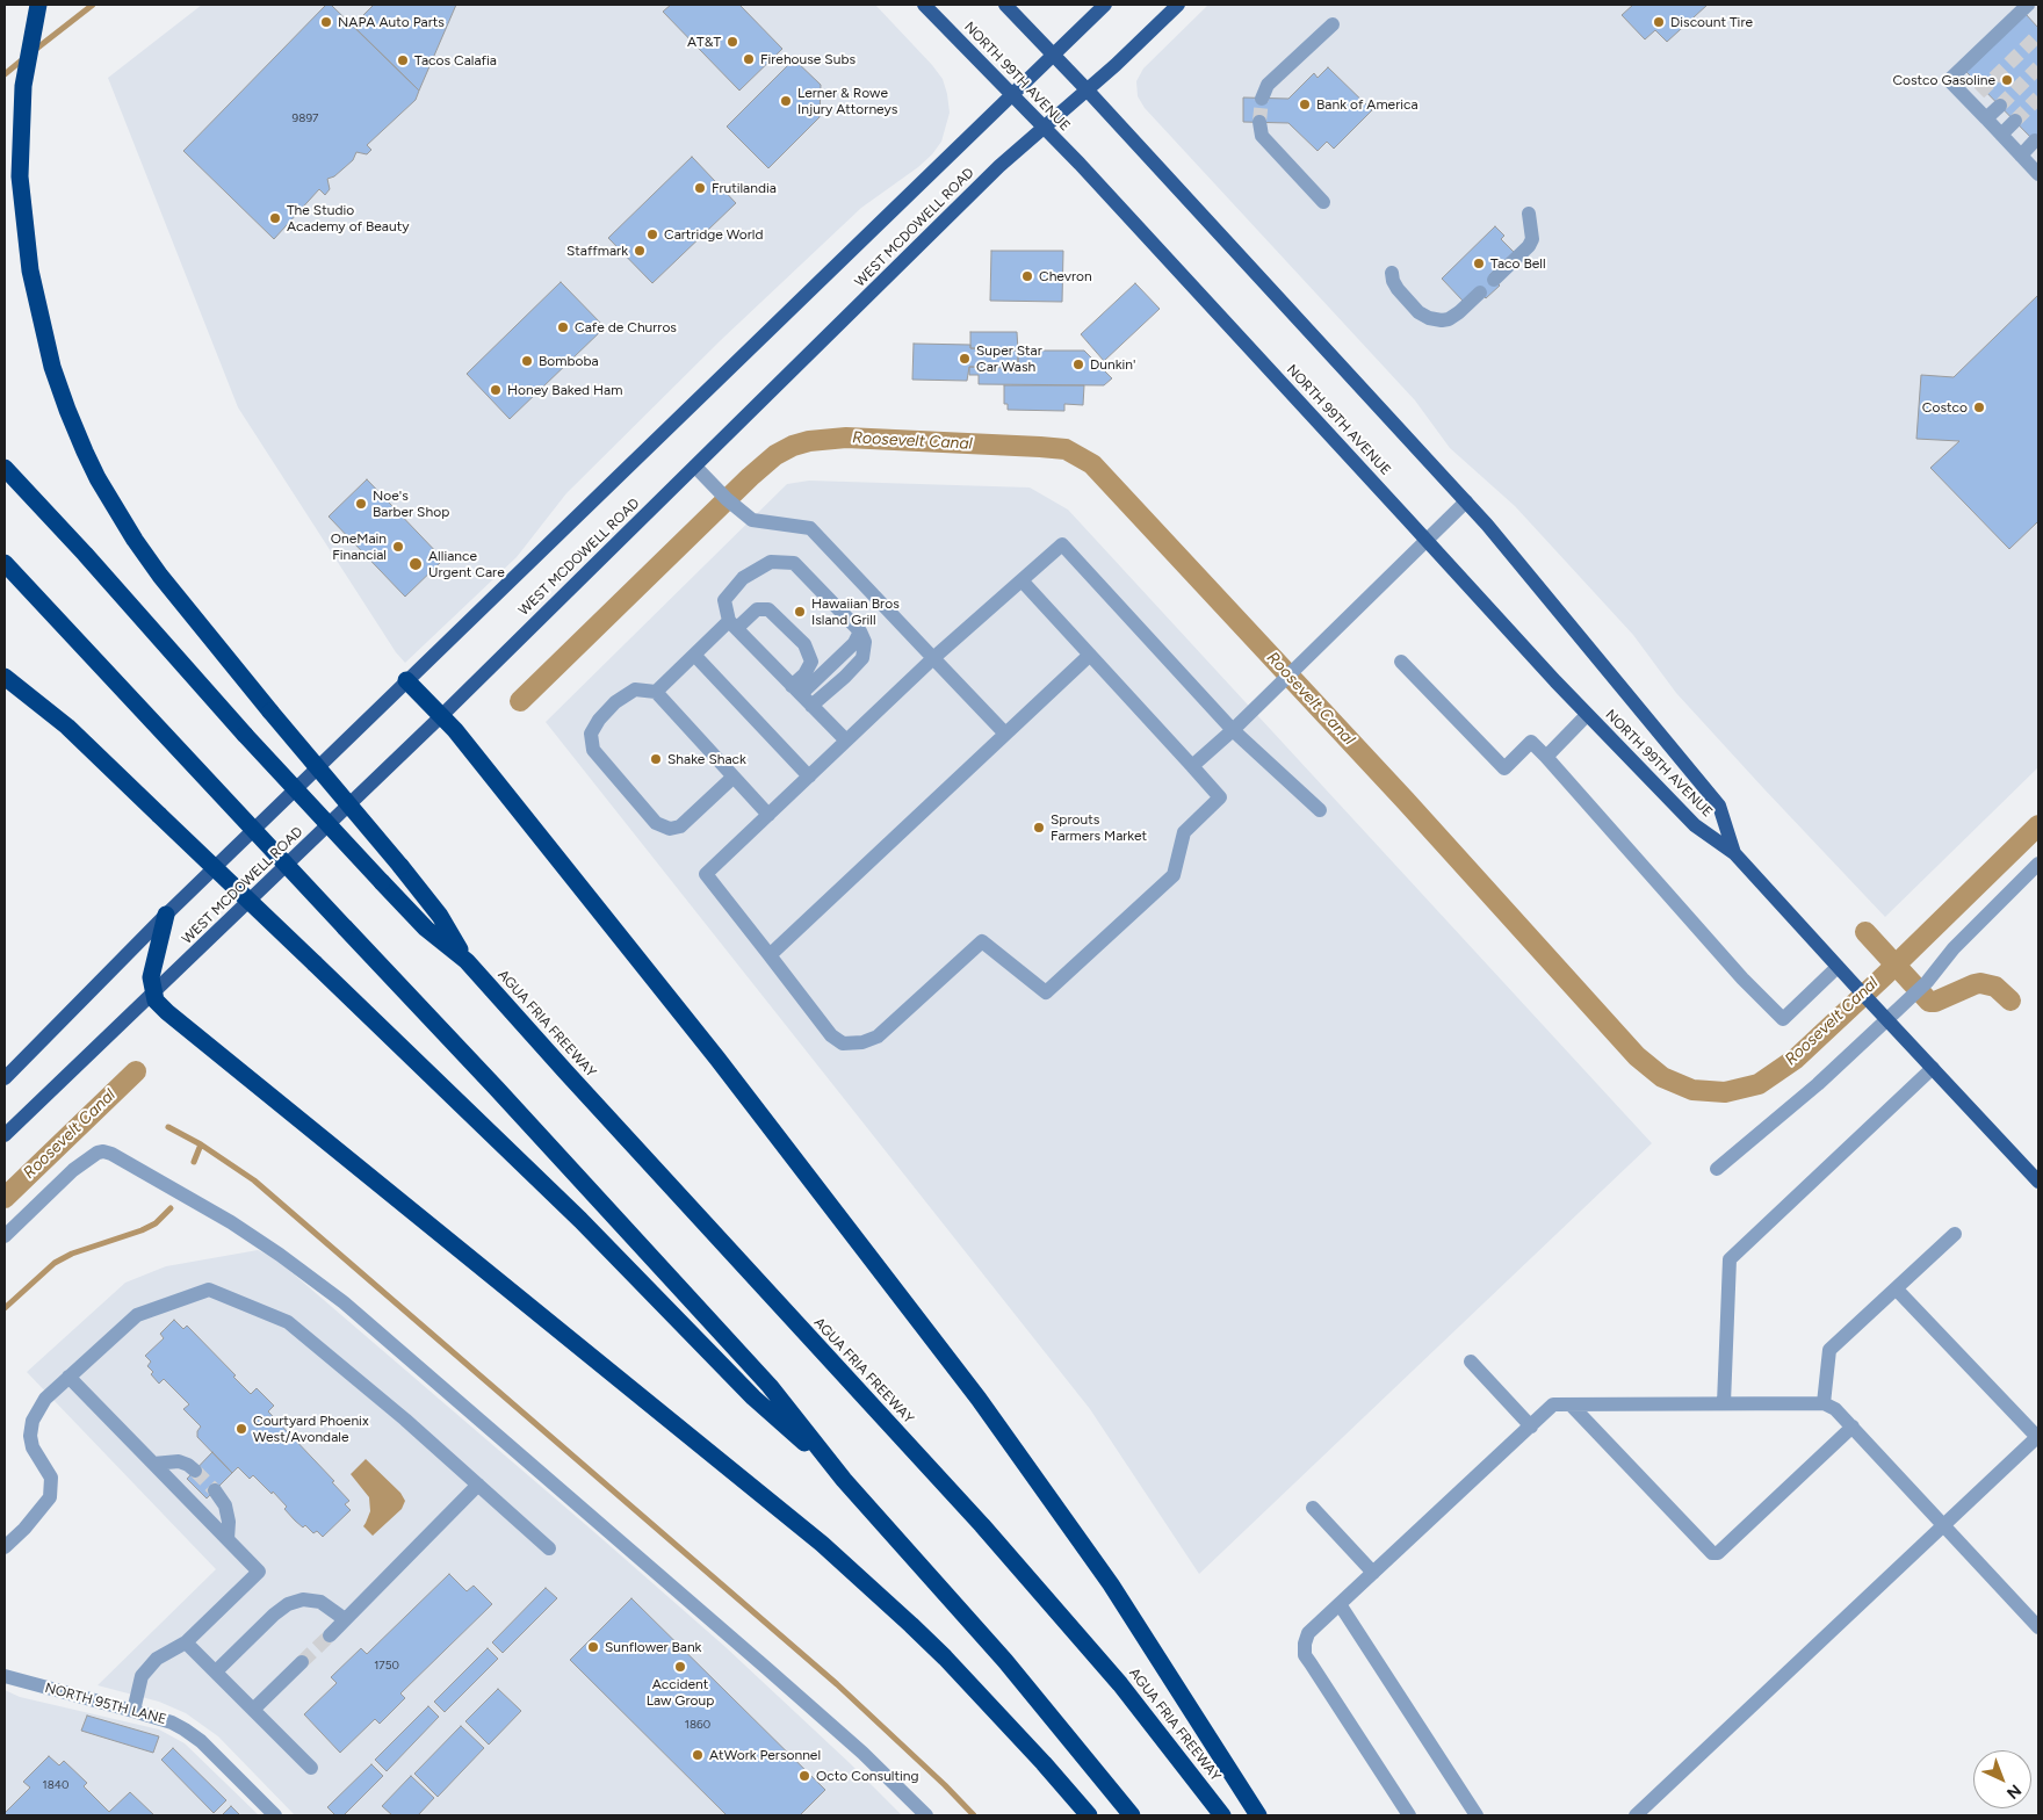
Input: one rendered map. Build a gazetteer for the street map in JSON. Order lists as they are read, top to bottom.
{
  "streets": {
    "highway": ["AGUA FRIA FREEWAY"],
    "main road": ["NORTH 99TH AVENUE", "WEST MCDOWELL ROAD"],
    "street": ["NORTH 95TH LANE"]
  },
  "crossings": [
    ["NORTH 99TH AVENUE", "WEST MCDOWELL ROAD"]
  ],
  "water": ["Roosevelt Canal"],
  "places": [
    "NAPA Auto Parts",
    "Discount Tire",
    "AT&T",
    "Firehouse Subs",
    "Tacos Calafia",
    "Costco Gasoline",
    "Lerner & Rowe Injury Attorneys",
    "Bank of America",
    "Frutilandia",
    "The Studio Academy of Beauty",
    "Cartridge World",
    "Staffmark",
    "Taco Bell",
    "Chevron",
    "Cafe de Churros",
    "Super Star Car Wash",
    "Bomboba",
    "Dunkin'",
    "Honey Baked Ham",
    "Costco",
    "Noe's Barber Shop",
    "OneMain Financial",
    "Alliance Urgent Care",
    "Hawaiian Bros Island Grill",
    "Shake Shack",
    "Sprouts Farmers Market",
    "Courtyard Phoenix West/Avondale",
    "Sunflower Bank",
    "Accident Law Group",
    "AtWork Personnel",
    "Octo Consulting"
  ],
  "house_numbers": [
    "9897",
    "1750",
    "1860",
    "1840"
  ],
  "north": "bottom right"
}
